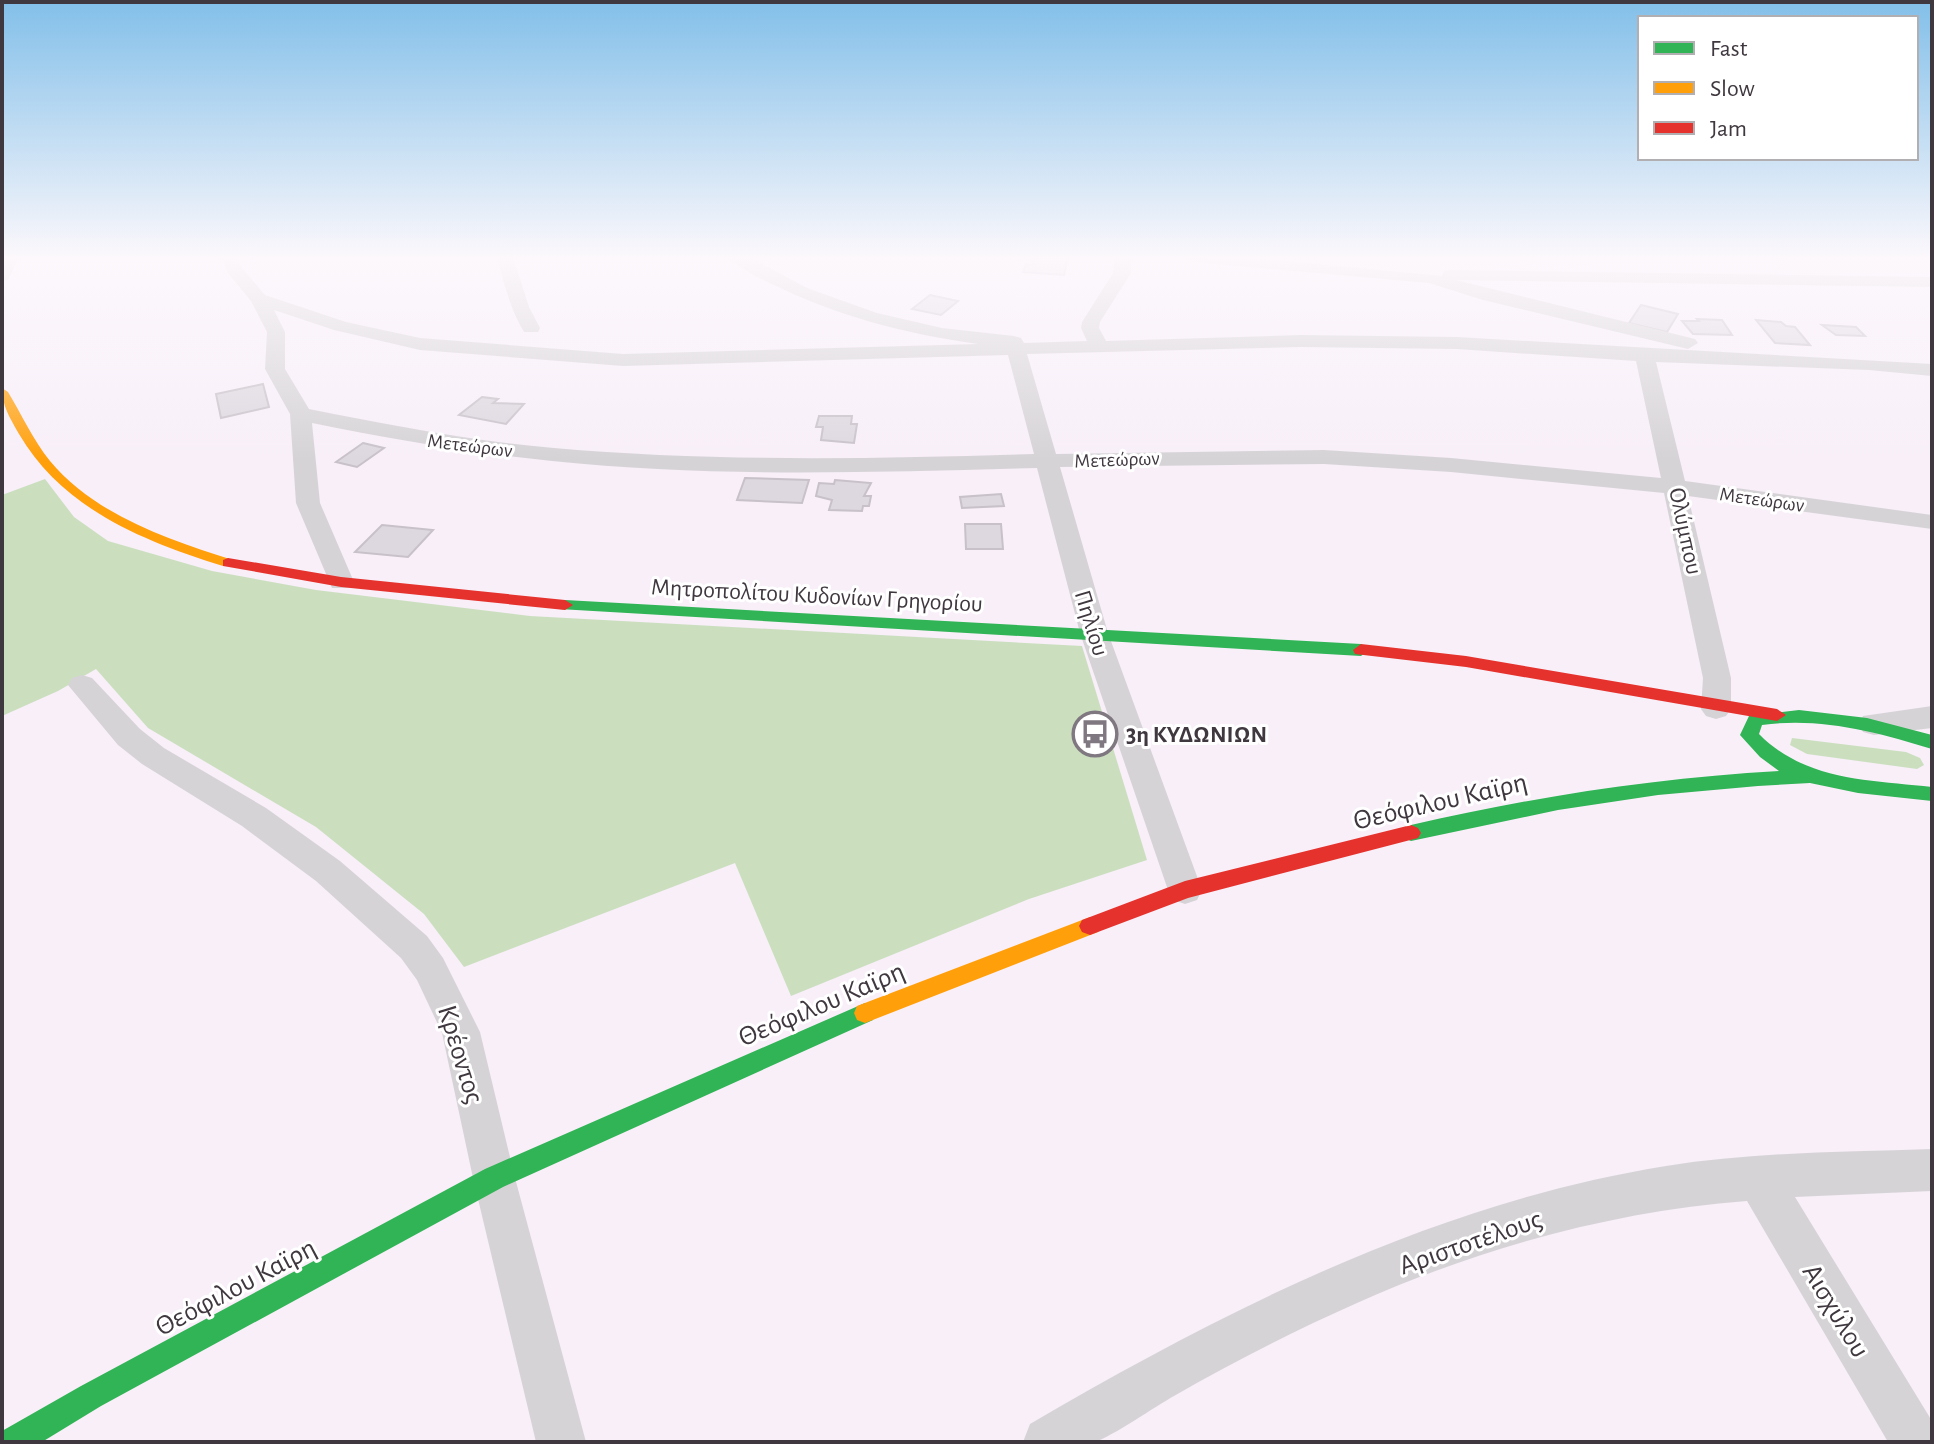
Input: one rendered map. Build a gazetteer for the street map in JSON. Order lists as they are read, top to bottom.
{
  "streets": {
    "street": [
      "Μετεώρων",
      "Ολύμπου",
      "Μητροπολίτου Κυδονίων Γρηγορίου",
      "Πηλίου",
      "Θεόφιλου Καϊρη",
      "Κρέοντος",
      "Αριστοτέλους",
      "Αισχύλου"
    ]
  },
  "crossings": [
    ["Μετεώρων", "Ολύμπου"],
    ["Μετεώρων", "Πηλίου"],
    ["Ολύμπου", "Μητροπολίτου Κυδονίων Γρηγορίου"],
    ["Μητροπολίτου Κυδονίων Γρηγορίου", "Πηλίου"],
    ["Μητροπολίτου Κυδονίων Γρηγορίου", "Θεόφιλου Καϊρη"],
    ["Πηλίου", "Θεόφιλου Καϊρη"],
    ["Θεόφιλου Καϊρη", "Κρέοντος"],
    ["Αριστοτέλους", "Αισχύλου"]
  ],
  "places": {
    "bus stop": ["3η ΚΥΔΩΝΙΩΝ"]
  },
  "legend": ["Fast", "Slow", "Jam"]
}
